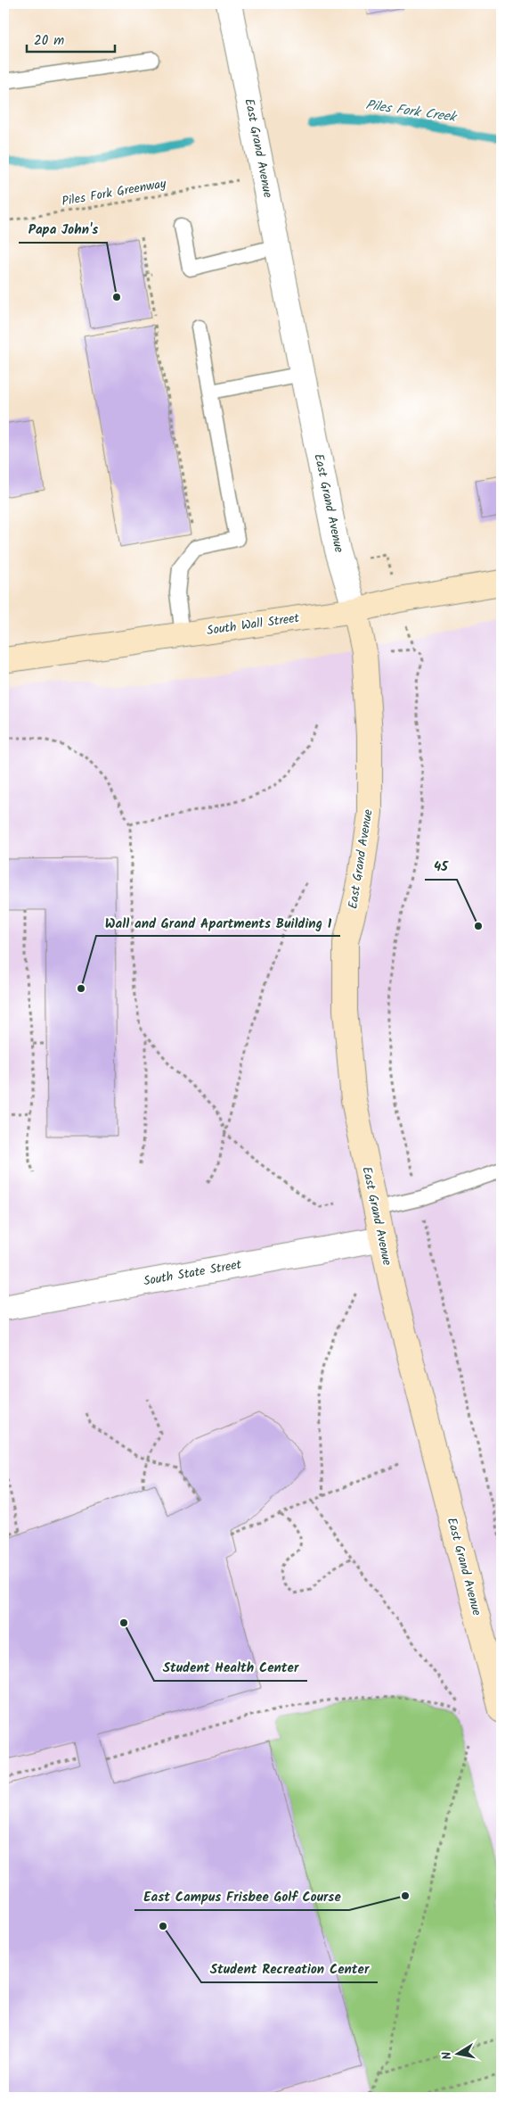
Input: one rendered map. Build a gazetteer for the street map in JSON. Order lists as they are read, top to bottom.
{
  "streets": {
    "main road": ["East Grand Avenue", "South Wall Street"],
    "street": ["South State Street"],
    "path": ["Piles Fork Greenway"]
  },
  "crossings": [
    ["East Grand Avenue", "South Wall Street"],
    ["East Grand Avenue", "South State Street"]
  ],
  "water": ["Piles Fork Creek"],
  "places": [
    "Papa John's",
    "45",
    "Wall and Grand Apartments Building 1",
    "Student Health Center",
    "East Campus Frisbee Golf Course",
    "Student Recreation Center"
  ],
  "scale_bar": "20 m",
  "north": "left"
}
